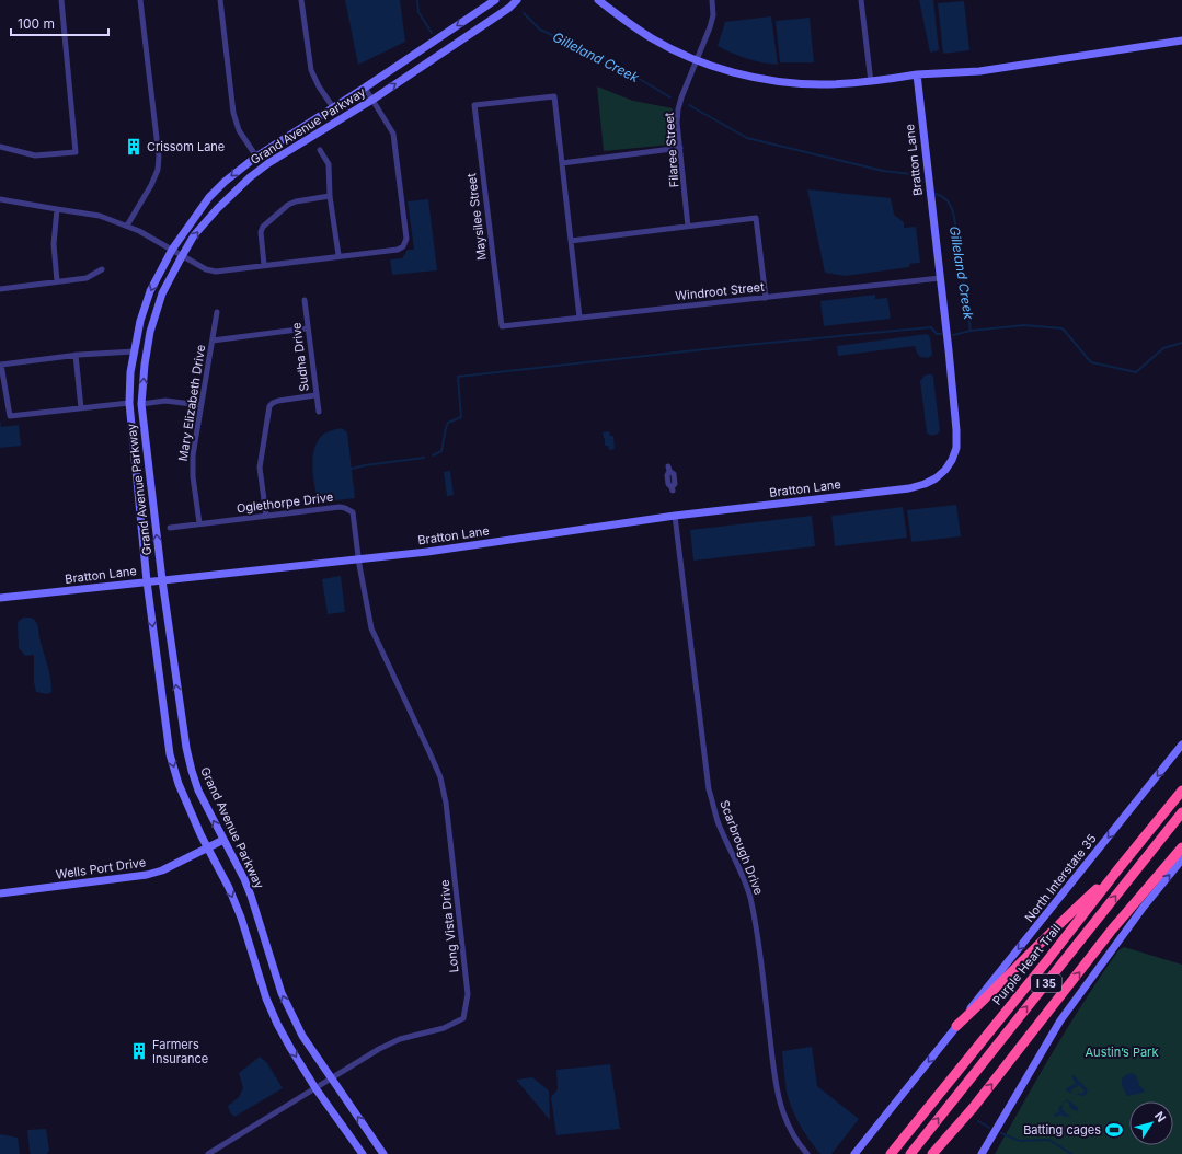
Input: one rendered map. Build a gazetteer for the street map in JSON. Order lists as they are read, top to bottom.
{
  "streets": {
    "highway": ["Purple Heart Trail", "I 35"],
    "street": [
      "Grand Avenue Parkway",
      "Filaree Street",
      "Bratton Lane",
      "Maysilee Street",
      "Windroot Street",
      "Sudha Drive",
      "Mary Elizabeth Drive",
      "Oglethorpe Drive",
      "Scarbrough Drive",
      "Wells Port Drive",
      "North Interstate 35",
      "Long Vista Drive"
    ]
  },
  "crossings": [
    ["Grand Avenue Parkway", "Bratton Lane"],
    ["Grand Avenue Parkway", "Wells Port Drive"],
    ["Grand Avenue Parkway", "Long Vista Drive"],
    ["Bratton Lane", "Windroot Street"],
    ["Bratton Lane", "Oglethorpe Drive"],
    ["Bratton Lane", "Scarbrough Drive"],
    ["Bratton Lane", "Long Vista Drive"],
    ["Maysilee Street", "Windroot Street"],
    ["Mary Elizabeth Drive", "Oglethorpe Drive"],
    ["Oglethorpe Drive", "Long Vista Drive"]
  ],
  "one_way": ["North Interstate 35"],
  "water": ["Gilleland Creek"],
  "parks": ["Austin’s Park"],
  "places": {
    "building": ["Crissom Lane", "Farmers Insurance"],
    "sports": ["Batting cages"]
  },
  "scale_bar": "100 m",
  "north": "top right"
}
